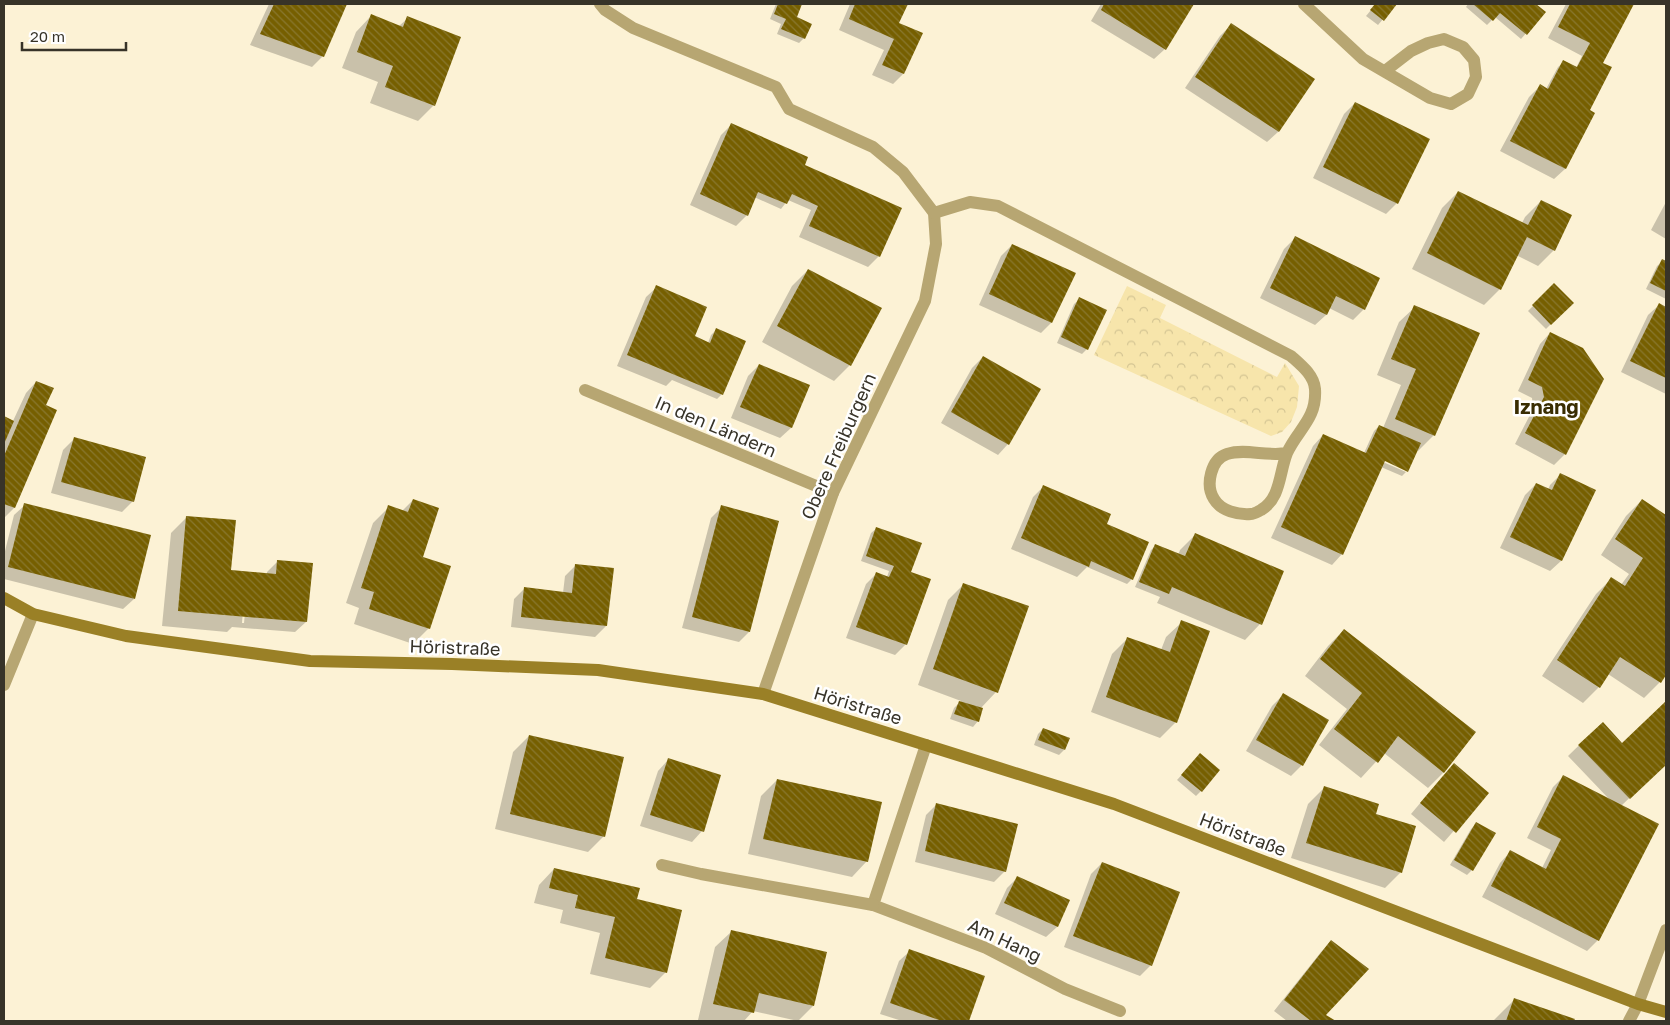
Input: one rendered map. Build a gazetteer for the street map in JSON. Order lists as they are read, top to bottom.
{
  "streets": {
    "main road": ["Höristraße"],
    "street": ["In den Ländern", "Obere Freiburgern", "Am Hang"]
  },
  "crossings": [
    ["In den Ländern", "Obere Freiburgern"],
    ["Obere Freiburgern", "Höristraße"]
  ],
  "districts": ["Iznang"],
  "scale_bar": "20 m"
}
